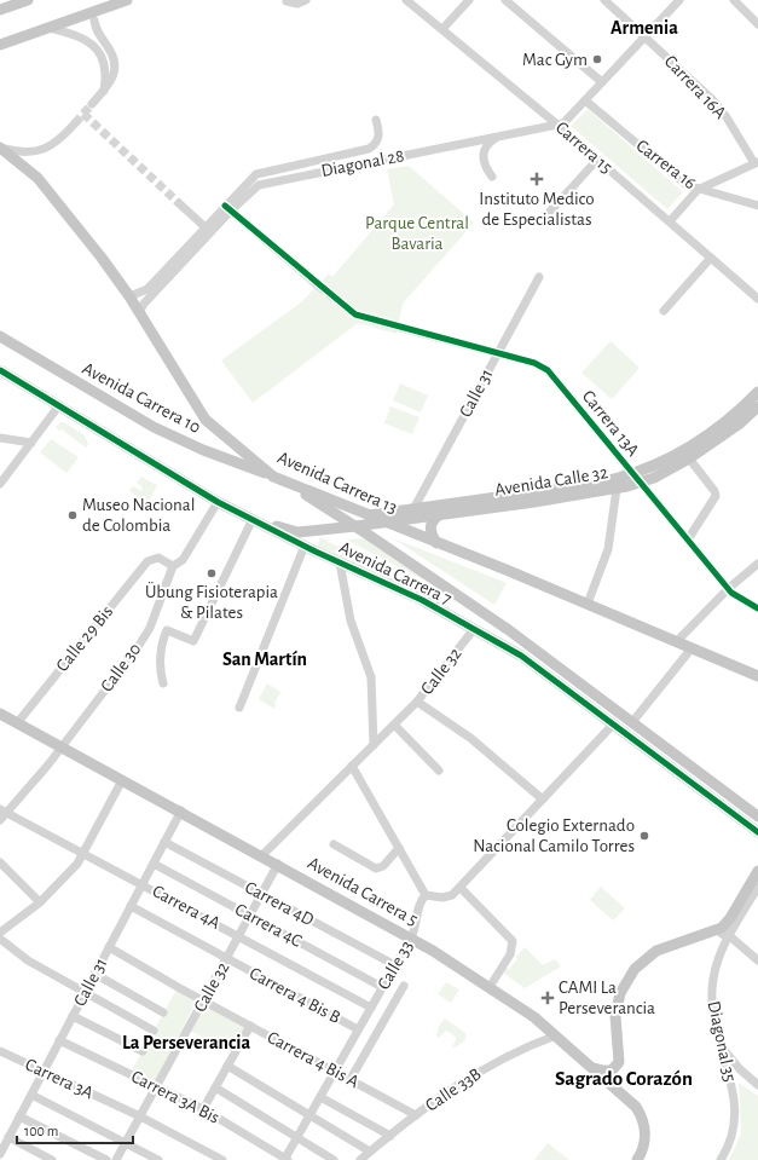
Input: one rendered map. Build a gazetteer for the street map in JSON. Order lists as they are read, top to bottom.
{
  "streets": {
    "main road": [
      "Avenida Carrera 10",
      "Avenida Calle 32",
      "Avenida Carrera 13",
      "Avenida Carrera 7",
      "Avenida Carrera 5"
    ],
    "street": [
      "Carrera 16A",
      "Carrera 15",
      "Diagonal 28",
      "Carrera 16",
      "Calle 31",
      "Carrera 13A",
      "Calle 29 Bis",
      "Calle 30",
      "Calle 32",
      "Carrera 4D",
      "Carrera 4A",
      "Carrera 4C",
      "Calle 33",
      "Carrera 4 Bis B",
      "Diagonal 35",
      "Carrera 4 Bis A",
      "Carrera 3A",
      "Calle 33B",
      "Carrera 3A Bis"
    ]
  },
  "crossings": [
    ["Carrera 15", "Diagonal 28"],
    ["Calle 31", "Carrera 13A"],
    ["Calle 31", "Avenida Calle 32"],
    ["Calle 31", "Avenida Carrera 5"],
    ["Calle 31", "Carrera 4D"],
    ["Calle 31", "Carrera 4A"],
    ["Calle 31", "Carrera 4C"],
    ["Calle 31", "Carrera 4 Bis B"],
    ["Calle 31", "Carrera 4 Bis A"],
    ["Calle 31", "Carrera 3A"],
    ["Calle 31", "Carrera 3A Bis"],
    ["Avenida Carrera 10", "Avenida Carrera 13"],
    ["Avenida Carrera 10", "Avenida Carrera 7"],
    ["Carrera 13A", "Avenida Calle 32"],
    ["Avenida Calle 32", "Avenida Carrera 13"],
    ["Avenida Calle 32", "Avenida Carrera 7"],
    ["Avenida Carrera 13", "Avenida Carrera 7"],
    ["Avenida Carrera 7", "Calle 30"],
    ["Avenida Carrera 7", "Calle 32"],
    ["Calle 29 Bis", "Calle 30"],
    ["Calle 29 Bis", "Avenida Carrera 5"],
    ["Calle 30", "Avenida Carrera 5"],
    ["Calle 30", "Carrera 4A"],
    ["Calle 32", "Avenida Carrera 5"],
    ["Calle 32", "Carrera 4D"],
    ["Calle 32", "Carrera 4A"],
    ["Calle 32", "Carrera 4C"],
    ["Calle 32", "Carrera 4 Bis B"],
    ["Calle 32", "Carrera 4 Bis A"],
    ["Calle 32", "Carrera 3A"],
    ["Calle 32", "Carrera 3A Bis"],
    ["Avenida Carrera 5", "Calle 33"],
    ["Avenida Carrera 5", "Calle 33B"],
    ["Carrera 4D", "Calle 33"],
    ["Carrera 4A", "Calle 33"],
    ["Carrera 4C", "Calle 33"],
    ["Calle 33", "Carrera 4 Bis B"],
    ["Calle 33", "Carrera 4 Bis A"],
    ["Calle 33", "Carrera 3A Bis"],
    ["Carrera 4 Bis A", "Calle 33B"]
  ],
  "districts": [
    "Armenia",
    "San Martín",
    "La Perseverancia",
    "Sagrado Corazón"
  ],
  "parks": ["Parque Central Bavaria"],
  "places": {
    "other": [
      "Mac Gym",
      "Museo Nacional de Colombia",
      "Übung Fisioterapia & Pilates",
      "Colegio Externado Nacional Camilo Torres"
    ],
    "health": ["Instituto Medico de Especialistas", "CAMI La Perseverancia"]
  },
  "scale_bar": "100 m"
}
